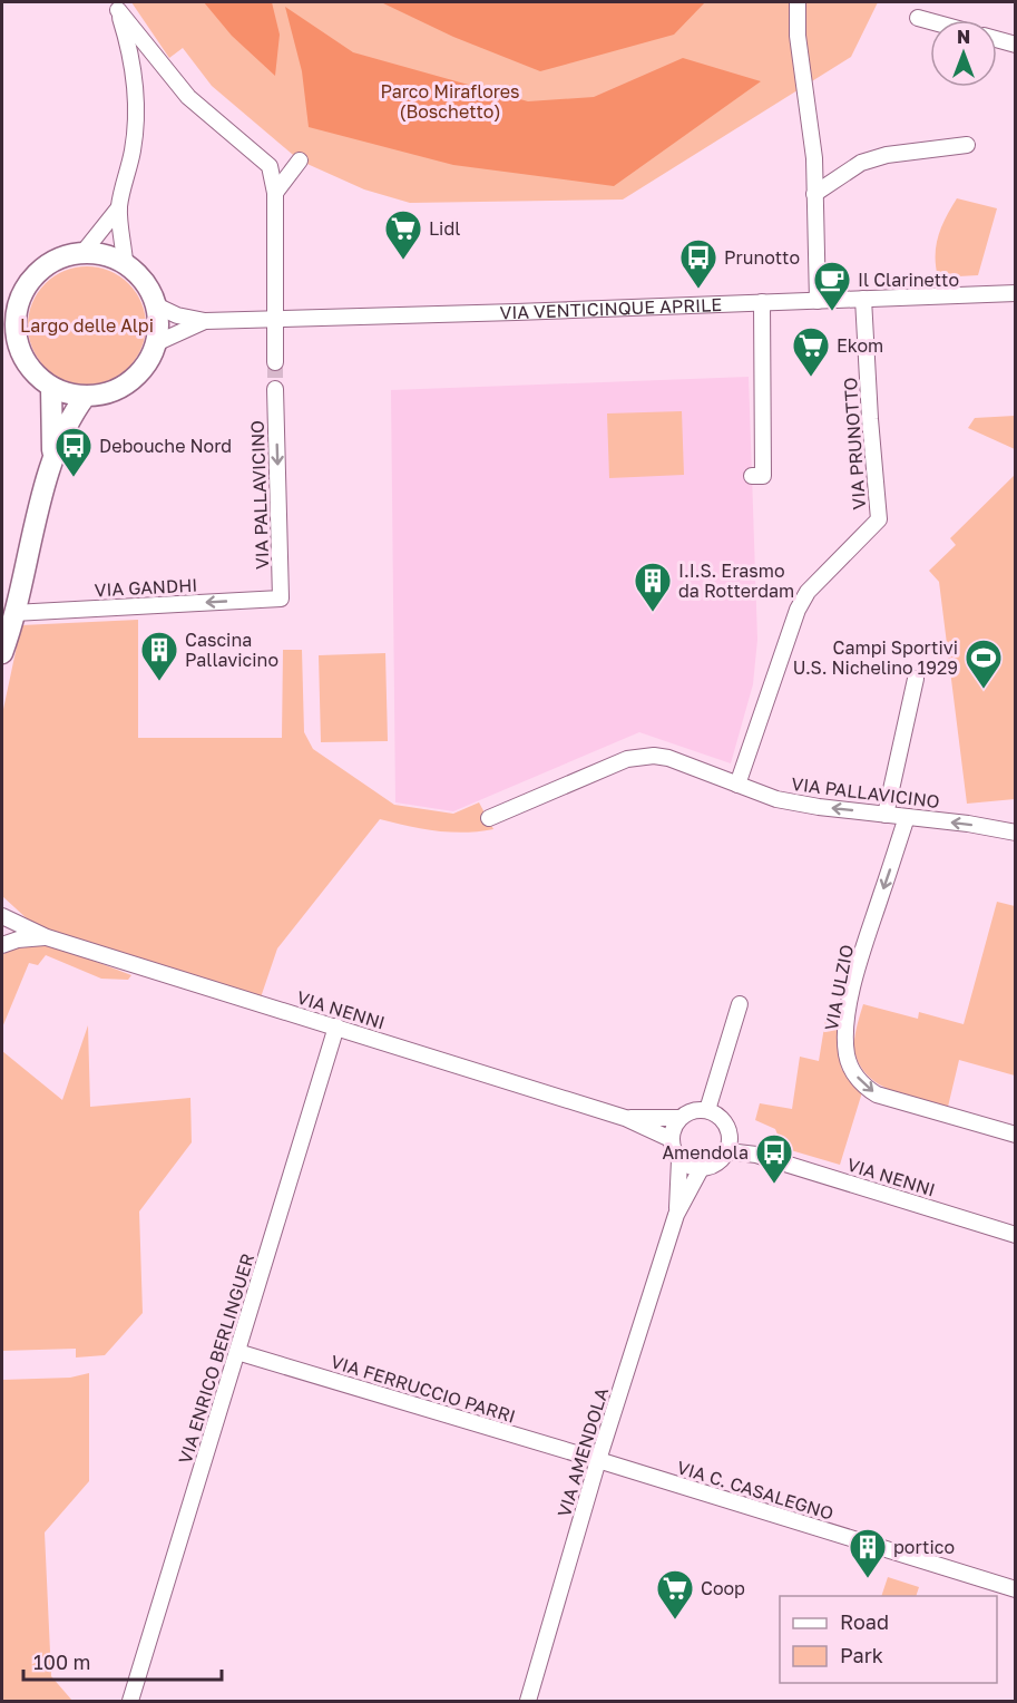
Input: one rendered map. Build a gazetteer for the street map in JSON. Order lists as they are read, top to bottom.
{
  "streets": {
    "street": [
      "VIA VENTICINQUE APRILE",
      "VIA PRUNOTTO",
      "VIA PALLAVICINO",
      "VIA GANDHI",
      "VIA ULZIO",
      "VIA NENNI",
      "VIA ENRICO BERLINGUER",
      "VIA FERRUCCIO PARRI",
      "VIA AMENDOLA",
      "VIA C. CASALEGNO"
    ]
  },
  "crossings": [
    ["VIA VENTICINQUE APRILE", "VIA PRUNOTTO"],
    ["VIA PRUNOTTO", "VIA PALLAVICINO"],
    ["VIA PALLAVICINO", "VIA GANDHI"],
    ["VIA PALLAVICINO", "VIA ULZIO"],
    ["VIA NENNI", "VIA ENRICO BERLINGUER"],
    ["VIA NENNI", "VIA AMENDOLA"],
    ["VIA ENRICO BERLINGUER", "VIA FERRUCCIO PARRI"],
    ["VIA FERRUCCIO PARRI", "VIA AMENDOLA"],
    ["VIA FERRUCCIO PARRI", "VIA C. CASALEGNO"],
    ["VIA AMENDOLA", "VIA C. CASALEGNO"]
  ],
  "one_way": ["VIA GANDHI"],
  "parks": ["Parco Miraflores (Boschetto)", "Largo delle Alpi"],
  "places": {
    "supermarket": ["Lidl", "Ekom", "Coop"],
    "bus stop": ["Prunotto", "Debouche Nord", "Amendola"],
    "cafe": ["Il Clarinetto"],
    "building": ["I.I.S. Erasmo da Rotterdam", "Cascina Pallavicino", "portico"],
    "sports": ["Campi Sportivi U.S. Nichelino 1929"]
  },
  "legend": ["Road", "Park"],
  "scale_bar": "100 m",
  "north": "top"
}
